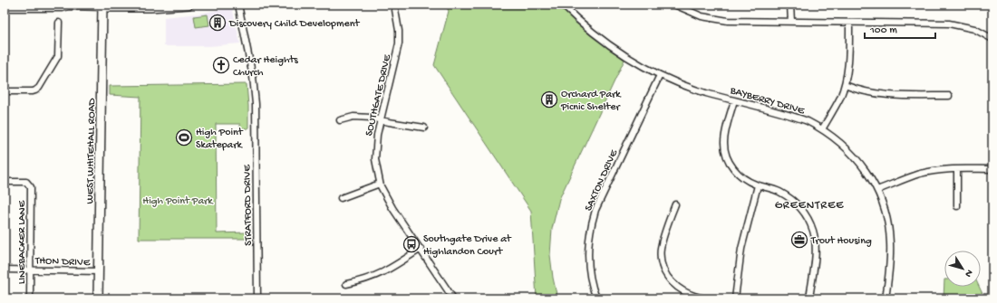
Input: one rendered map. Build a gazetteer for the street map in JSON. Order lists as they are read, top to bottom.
{
  "streets": {
    "main road": ["WEST WHITEHALL ROAD"],
    "street": [
      "SOUTHGATE DRIVE",
      "BAYBERRY DRIVE",
      "SAXTON DRIVE",
      "STRATFORD DRIVE",
      "LINEBACKER LANE",
      "THON DRIVE"
    ]
  },
  "crossings": [
    ["BAYBERRY DRIVE", "SAXTON DRIVE"],
    ["WEST WHITEHALL ROAD", "THON DRIVE"],
    ["LINEBACKER LANE", "THON DRIVE"]
  ],
  "districts": ["GREENTREE"],
  "parks": ["High Point Park"],
  "places": {
    "building": ["Discovery Child Development", "Orchard Park Picnic Shelter"],
    "church": ["Cedar Heights Church"],
    "sports": ["High Point Skatepark"],
    "office": ["Trout Housing"],
    "bus stop": ["Southgate Drive at Highlandon Court"]
  },
  "scale_bar": "100 m",
  "north": "bottom right"
}
